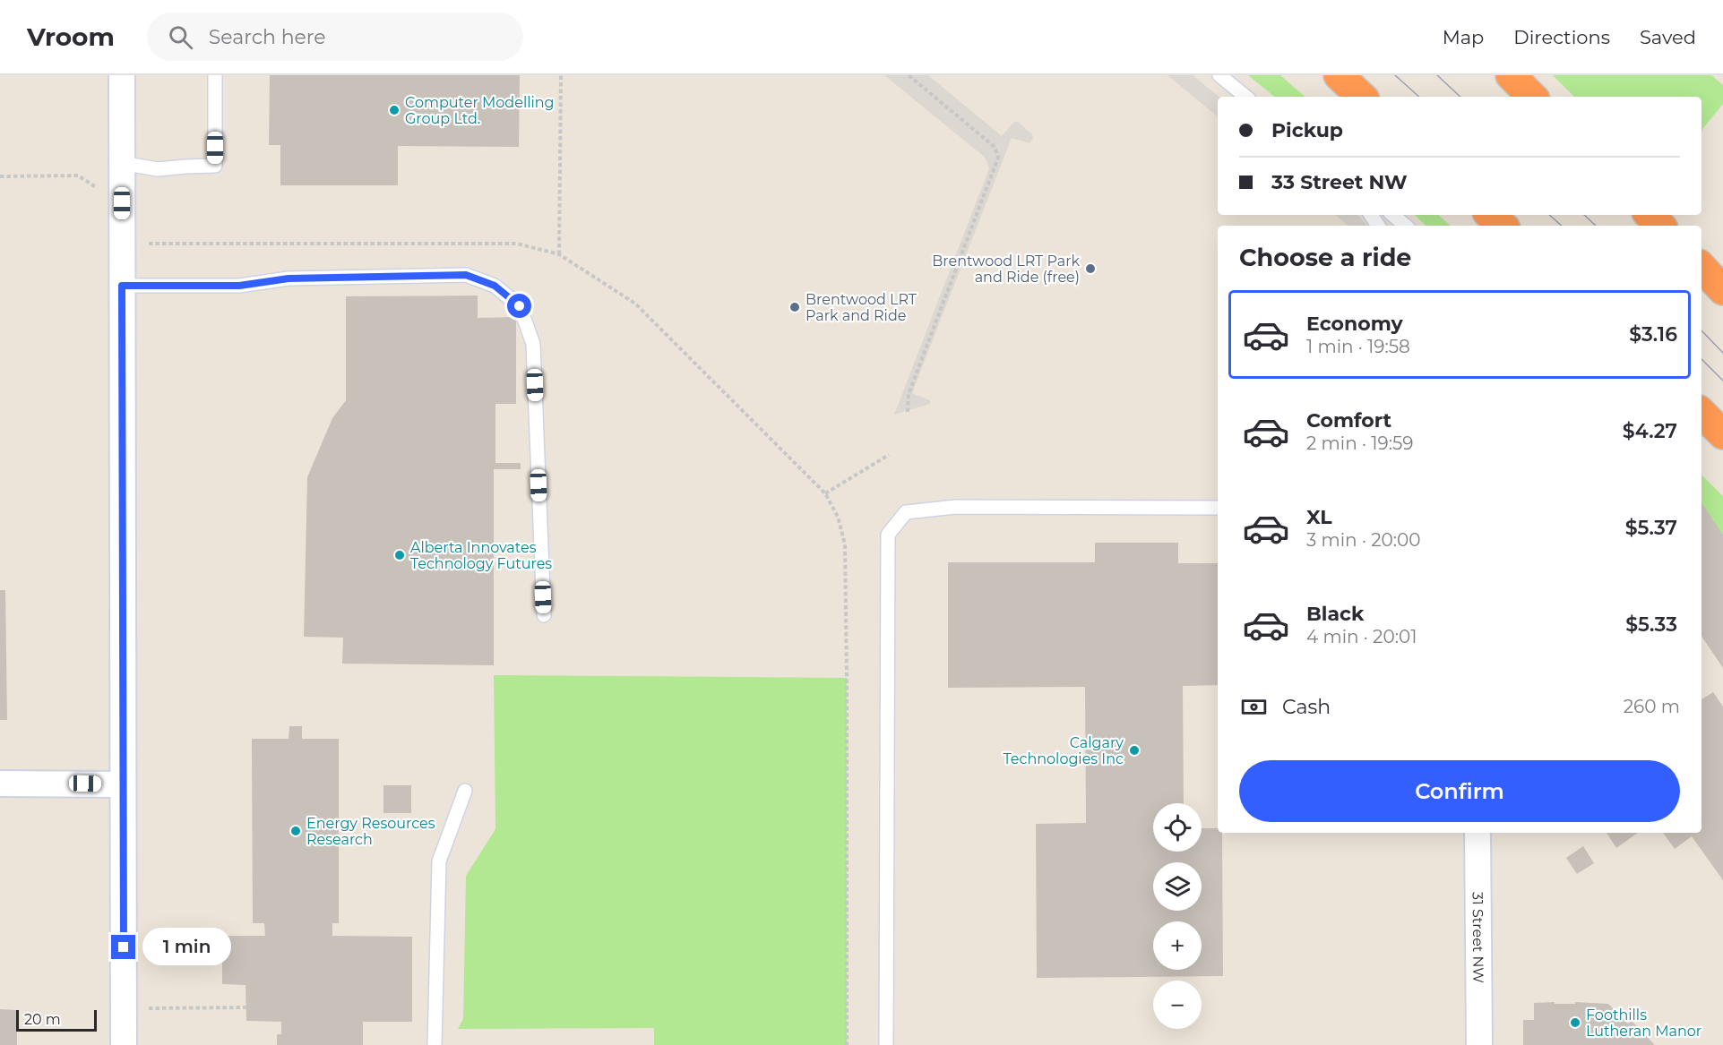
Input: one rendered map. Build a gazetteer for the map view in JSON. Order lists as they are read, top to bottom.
{
  "streets": {
    "street": ["31 Street NW"]
  },
  "places": [
    "Computer Modelling Group Ltd.",
    "Brentwood LRT Park and Ride (free)",
    "Brentwood LRT Park and Ride",
    "Alberta Innovates Technology Futures",
    "Calgary Technologies Inc",
    "Energy Resources Research",
    "Foothills Lutheran Manor"
  ],
  "scale_bar": "20 m",
  "page": {
    "header": "Vroom",
    "search": "Search here",
    "nav": ["Map", "Directions", "Saved"],
    "banner": ["Pickup", "33 Street NW"],
    "heading": "Choose a ride",
    "list": [
      {
        "name": "Economy",
        "note": "1 min · 19:58",
        "value": "$3.16"
      },
      {
        "name": "Comfort",
        "note": "2 min · 19:59",
        "value": "$4.27"
      },
      {
        "name": "XL",
        "note": "3 min · 20:00",
        "value": "$5.37"
      },
      {
        "name": "Black",
        "note": "4 min · 20:01",
        "value": "$5.33"
      }
    ],
    "pay": ["Cash", "260 m"],
    "buttons": "Confirm",
    "map_buttons": ["+", "−"],
    "bubble": "1 min",
    "scale": "20 m"
  }
}
